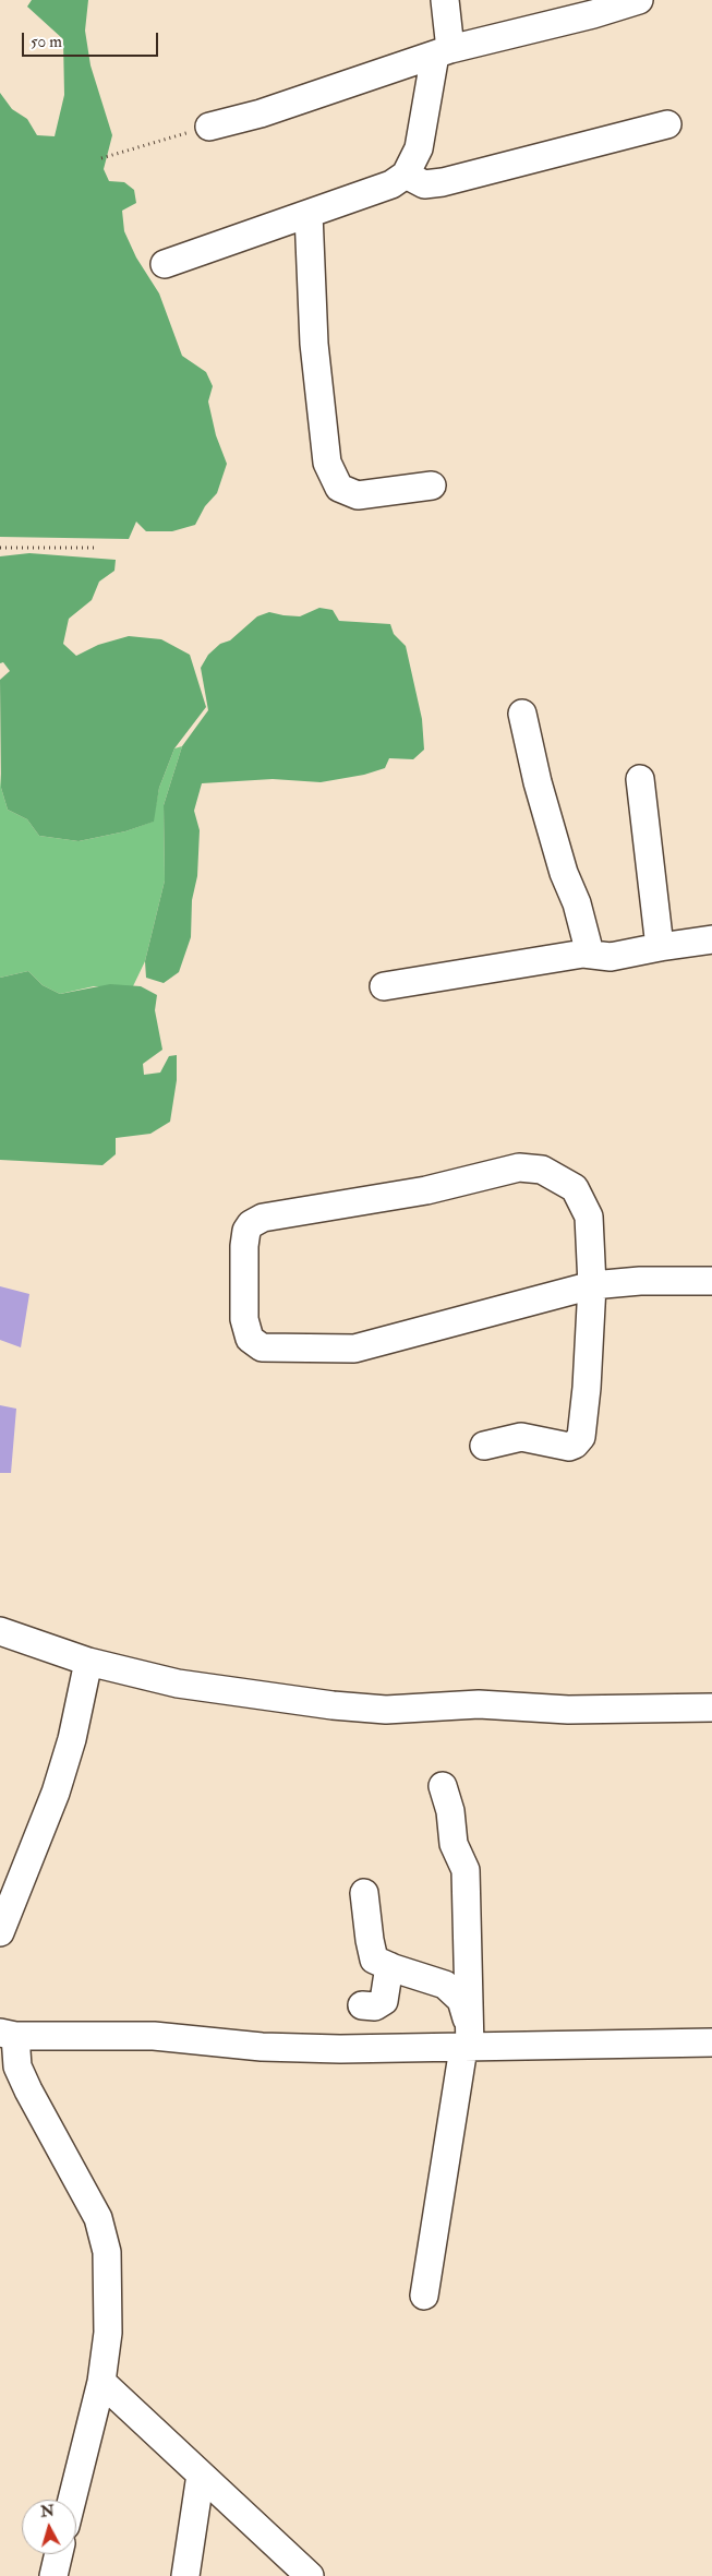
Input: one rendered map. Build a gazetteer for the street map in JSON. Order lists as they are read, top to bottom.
{
  "scale_bar": "50 m",
  "north": "top"
}
